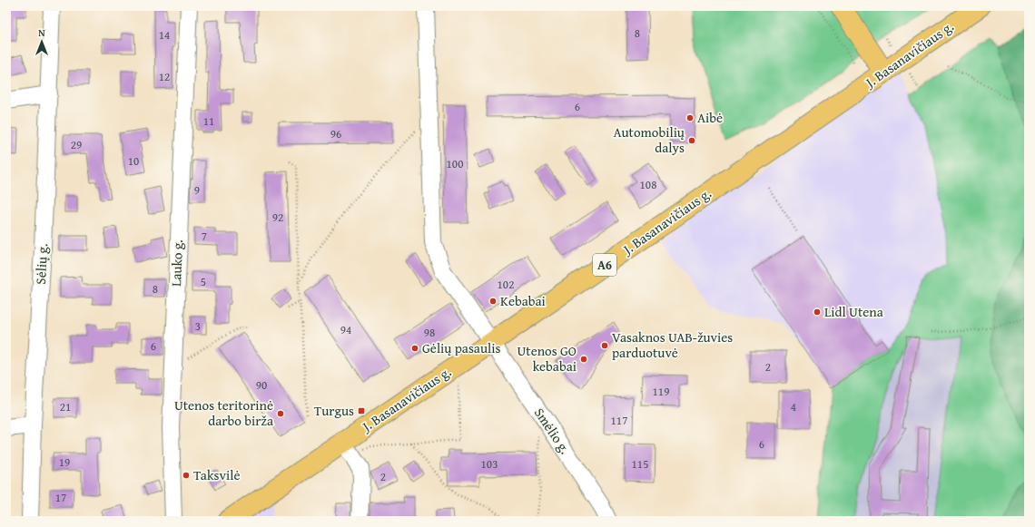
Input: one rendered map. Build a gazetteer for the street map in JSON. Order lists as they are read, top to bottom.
{
  "streets": {
    "main road": ["J. Basanavičiaus g.", "A6"],
    "street": ["Lauko g.", "Sėlių g.", "Smėlio g."]
  },
  "crossings": [
    ["J. Basanavičiaus g.", "Smėlio g."]
  ],
  "places": {
    "other": [
      "Aibė",
      "Automobilių dalys",
      "Kebabai",
      "Lidl Utena",
      "Vasaknos UAB-žuvies parduotuvė",
      "Gėlių pasaulis",
      "Utenos GO kebabai",
      "Utenos teritorinė darbo birža",
      "Taksvilė"
    ],
    "transit": ["Turgus"]
  },
  "house_numbers": [
    "8",
    "14",
    "12",
    "6",
    "11",
    "96",
    "29",
    "10",
    "100",
    "108",
    "9",
    "92",
    "7",
    "5",
    "102",
    "8",
    "3",
    "94",
    "98",
    "6",
    "2",
    "90",
    "119",
    "21",
    "4",
    "117",
    "6",
    "19",
    "103",
    "115",
    "2",
    "17"
  ],
  "north": "top"
}
